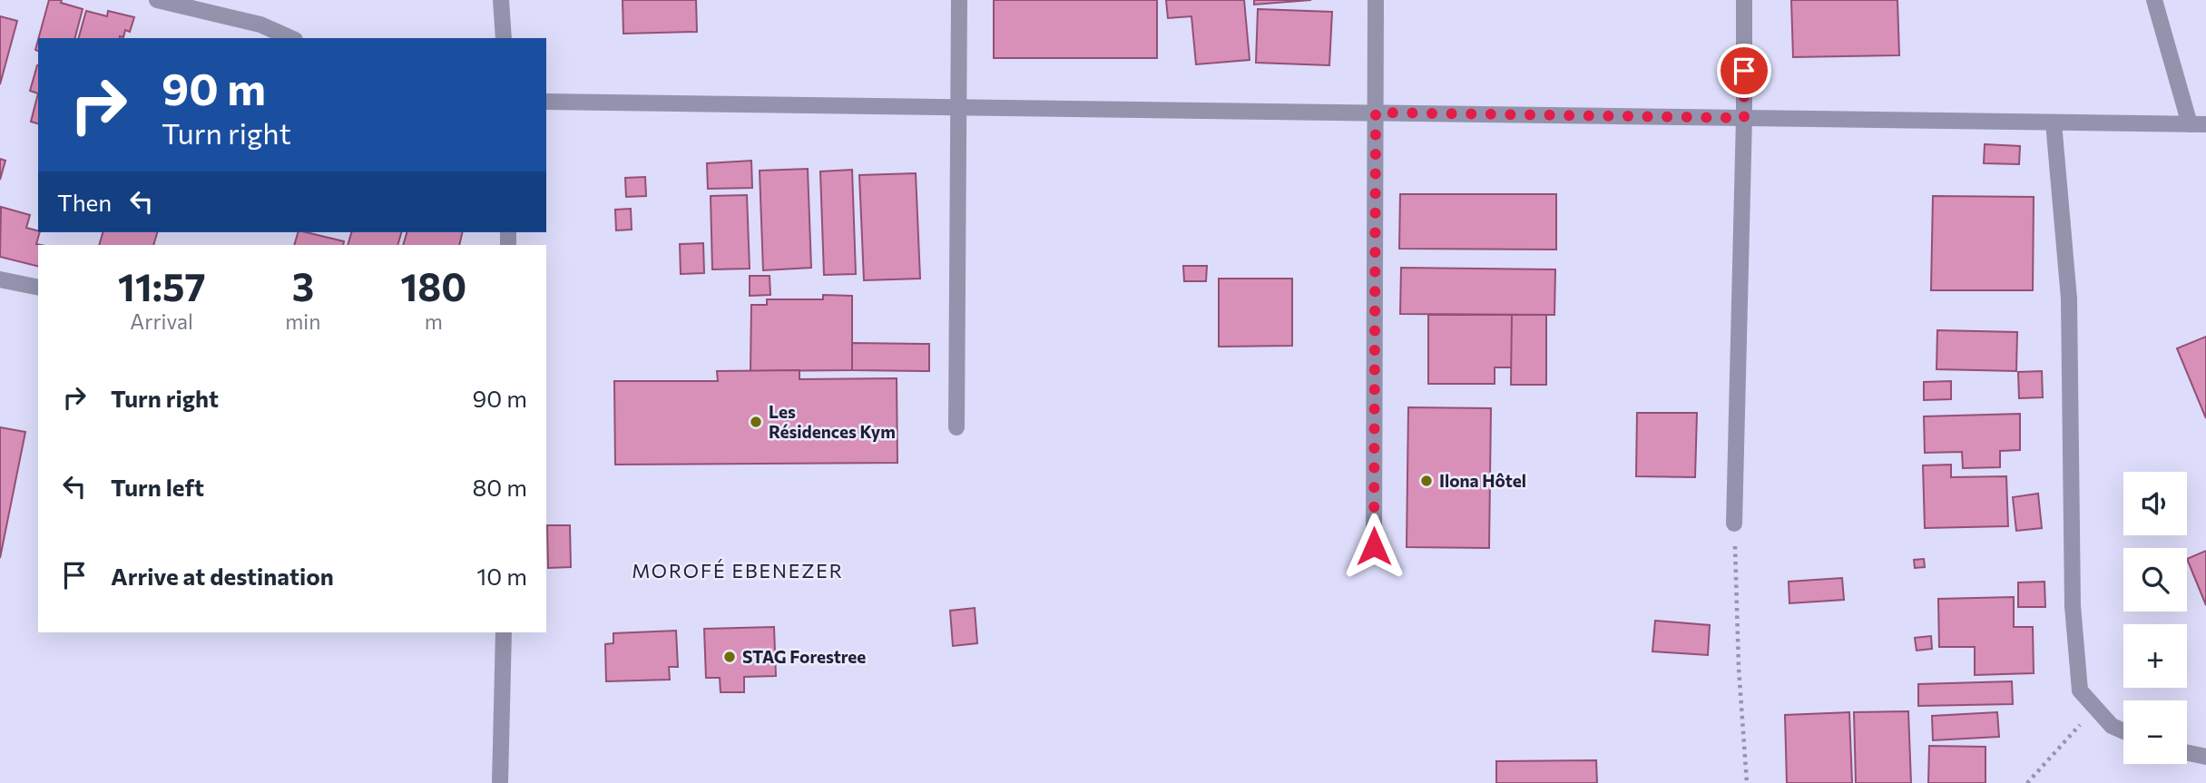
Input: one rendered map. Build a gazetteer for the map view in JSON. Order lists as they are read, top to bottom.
{
  "districts": ["MOROFÉ EBENEZER"],
  "places": ["Les Résidences Kym", "Ilona Hôtel", "STAG Forestree"],
  "page": {
    "turn": ["90 m", "Turn right"],
    "then": "Then",
    "eta": [
      "11:57",
      "Arrival",
      "3",
      "min",
      "180",
      "m"
    ],
    "list": [
      {
        "name": "Turn right",
        "value": "90 m"
      },
      {
        "name": "Turn left",
        "value": "80 m"
      },
      {
        "name": "Arrive at destination",
        "value": "10 m"
      }
    ],
    "map_buttons": ["+", "−"]
  }
}
